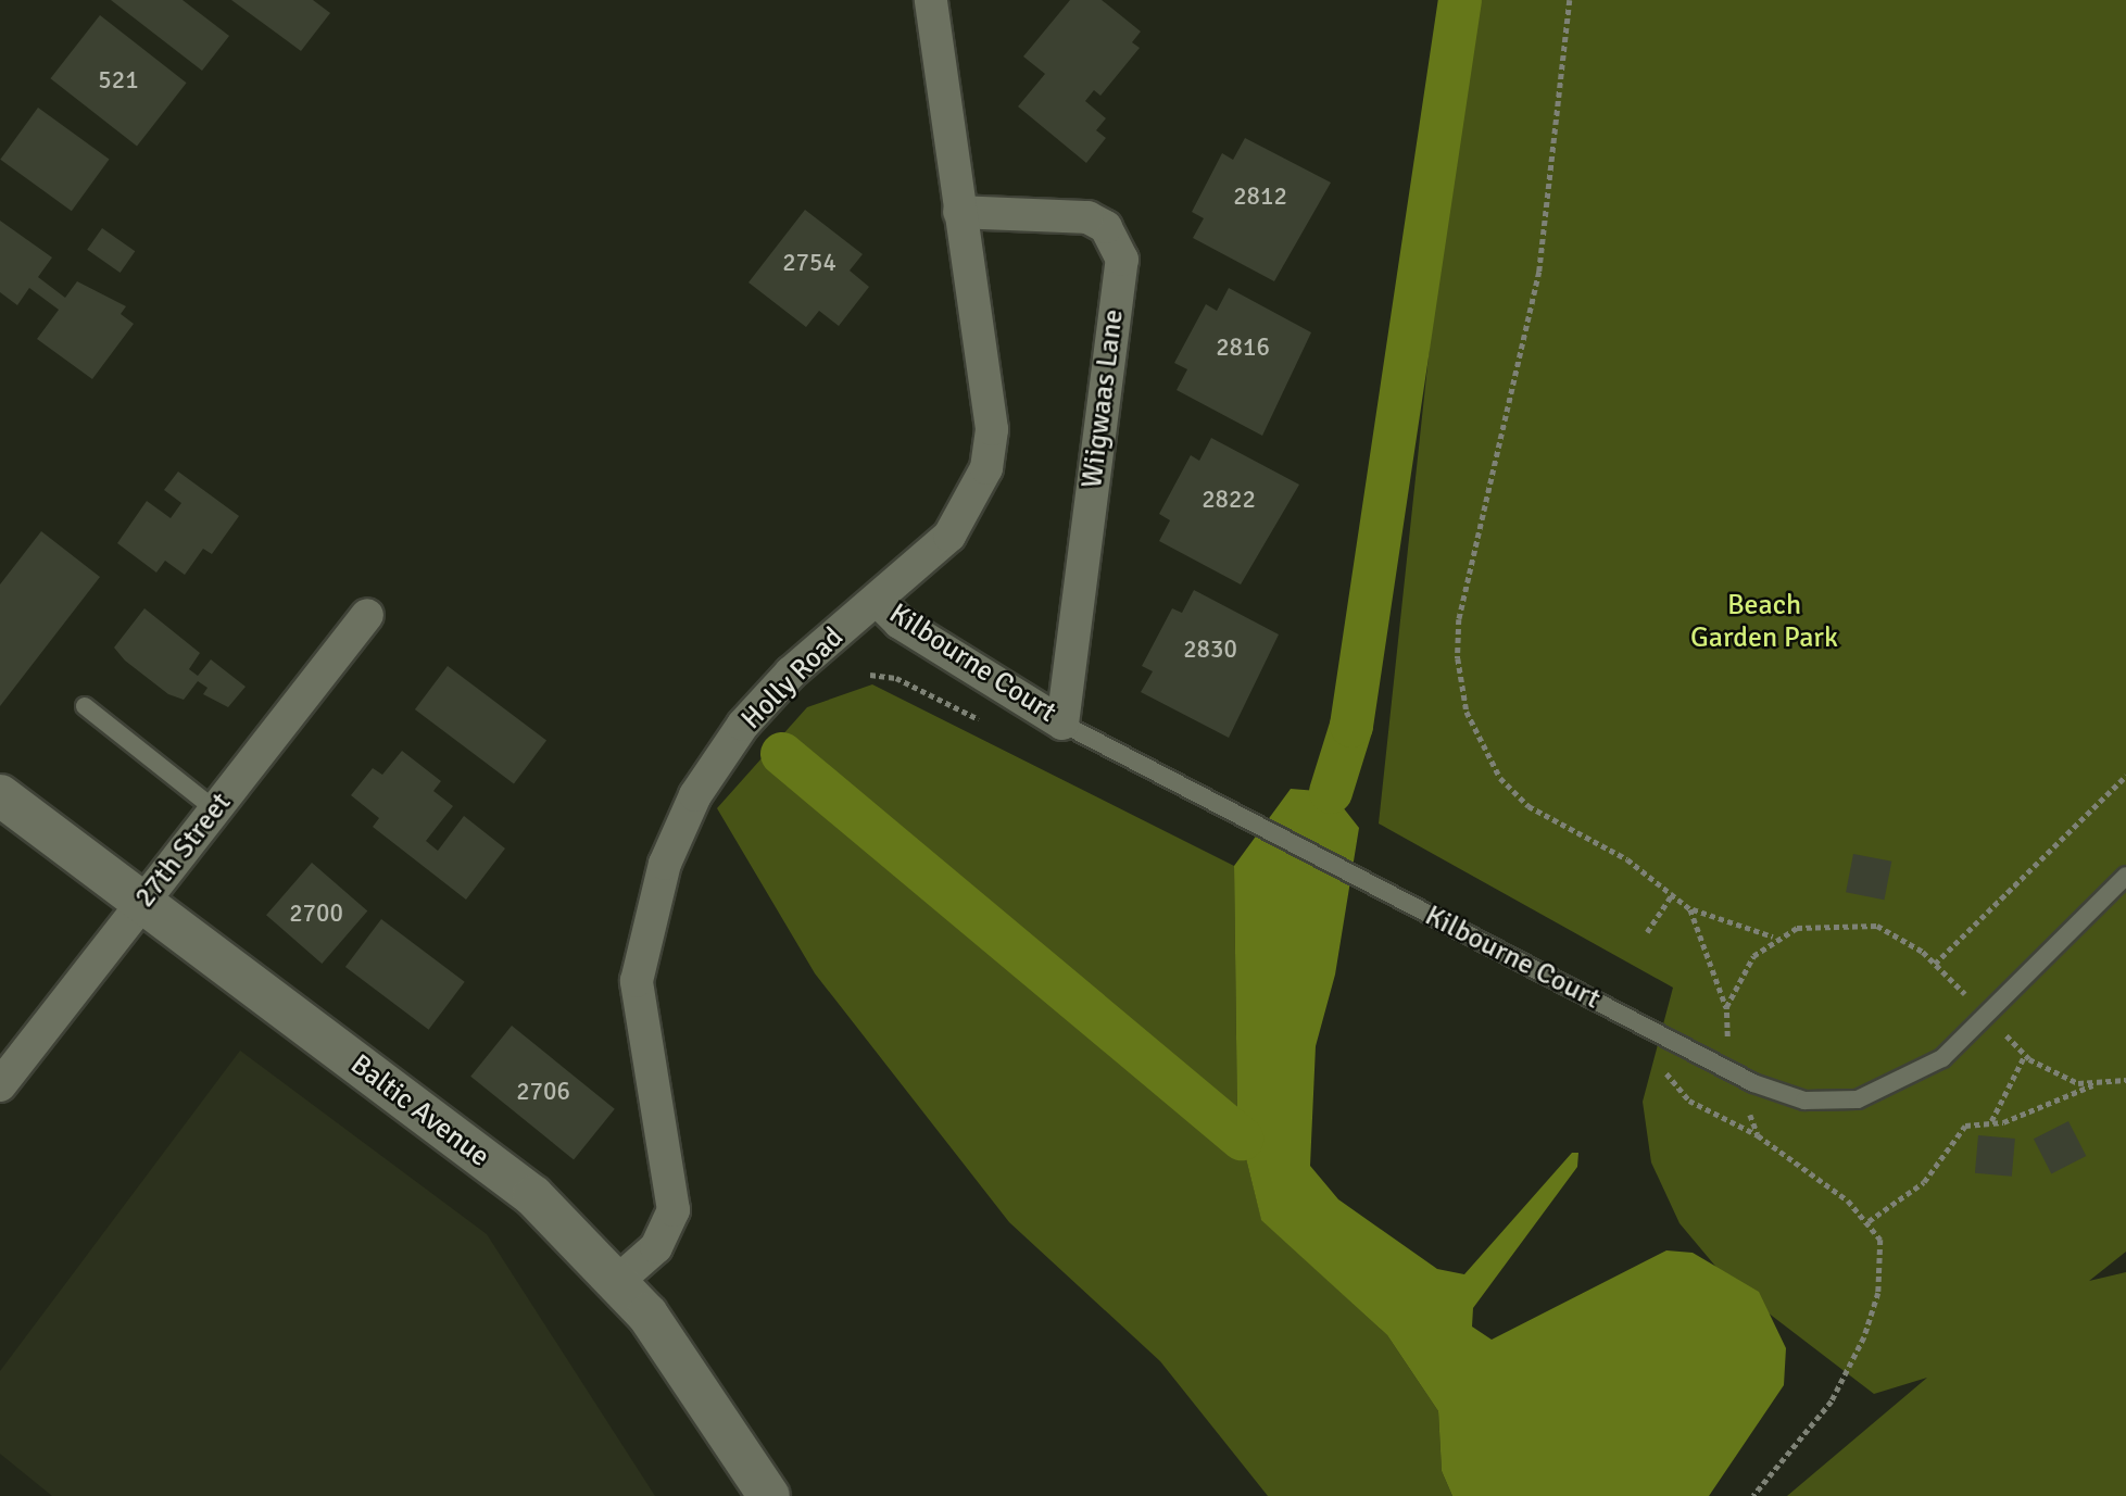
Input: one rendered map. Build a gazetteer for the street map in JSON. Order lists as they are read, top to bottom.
{
  "streets": {
    "street": [
      "Wiigwaas Lane",
      "Kilbourne Court",
      "Holly Road",
      "27th Street",
      "Baltic Avenue"
    ]
  },
  "crossings": [
    ["Wiigwaas Lane", "Kilbourne Court"],
    ["Wiigwaas Lane", "Holly Road"],
    ["Kilbourne Court", "Holly Road"],
    ["Holly Road", "Baltic Avenue"],
    ["27th Street", "Baltic Avenue"]
  ],
  "parks": ["Beach Garden Park"],
  "house_numbers": [
    "521",
    "2812",
    "2754",
    "2816",
    "2822",
    "2830",
    "2700",
    "2706"
  ]
}
